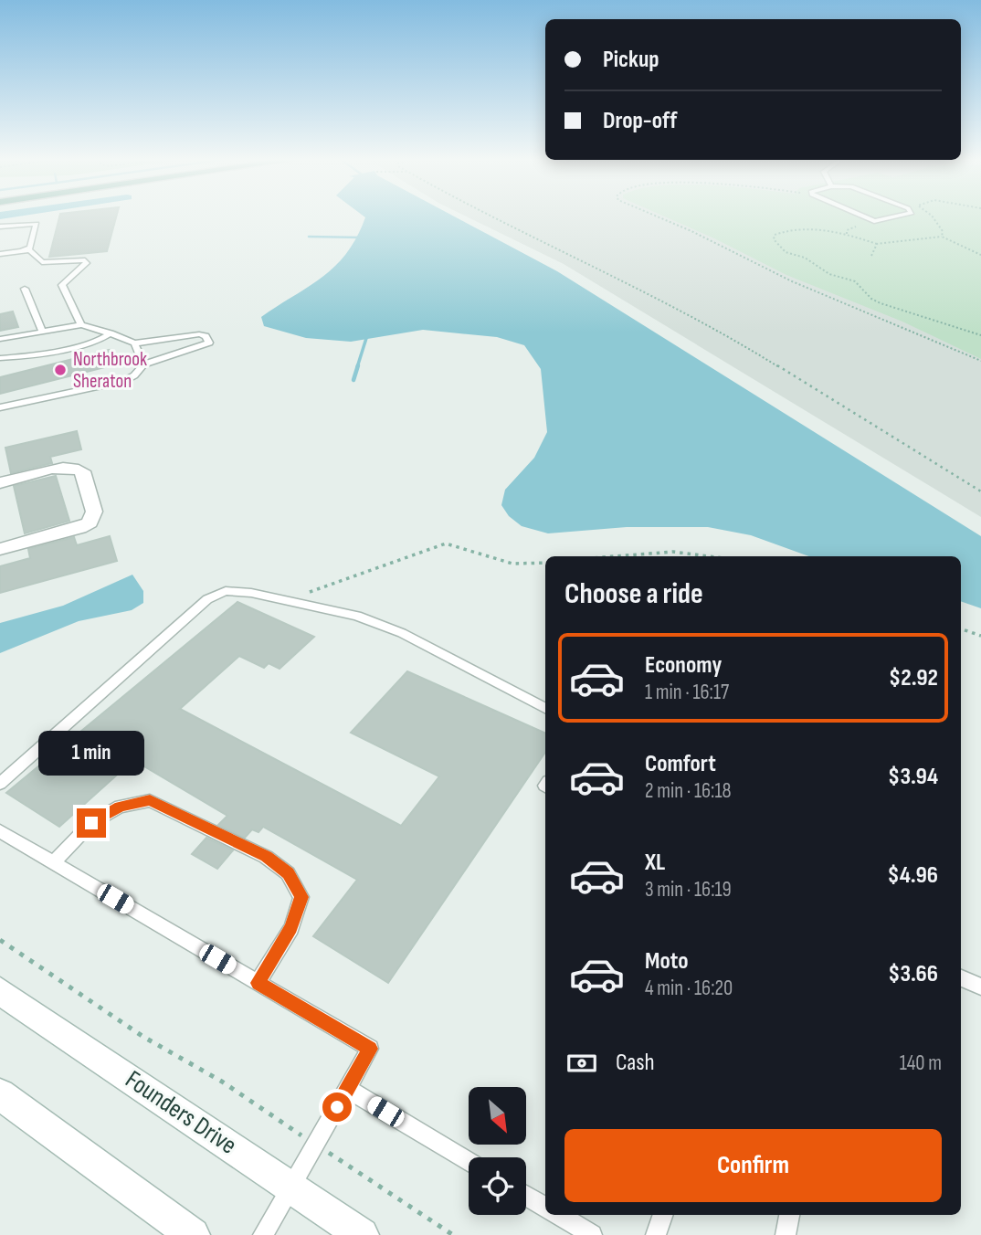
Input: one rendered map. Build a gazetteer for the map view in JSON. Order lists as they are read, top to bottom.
{
  "streets": {
    "main road": ["Founders Drive"]
  },
  "places": ["Northbrook Sheraton"],
  "north": "bottom right",
  "page": {
    "banner": ["Pickup", "Drop-off"],
    "heading": "Choose a ride",
    "list": [
      {
        "name": "Economy",
        "note": "1 min · 16:17",
        "value": "$2.92"
      },
      {
        "name": "Comfort",
        "note": "2 min · 16:18",
        "value": "$3.94"
      },
      {
        "name": "XL",
        "note": "3 min · 16:19",
        "value": "$4.96"
      },
      {
        "name": "Moto",
        "note": "4 min · 16:20",
        "value": "$3.66"
      }
    ],
    "bubble": "1 min",
    "pay": ["Cash", "140 m"],
    "buttons": "Confirm"
  }
}
